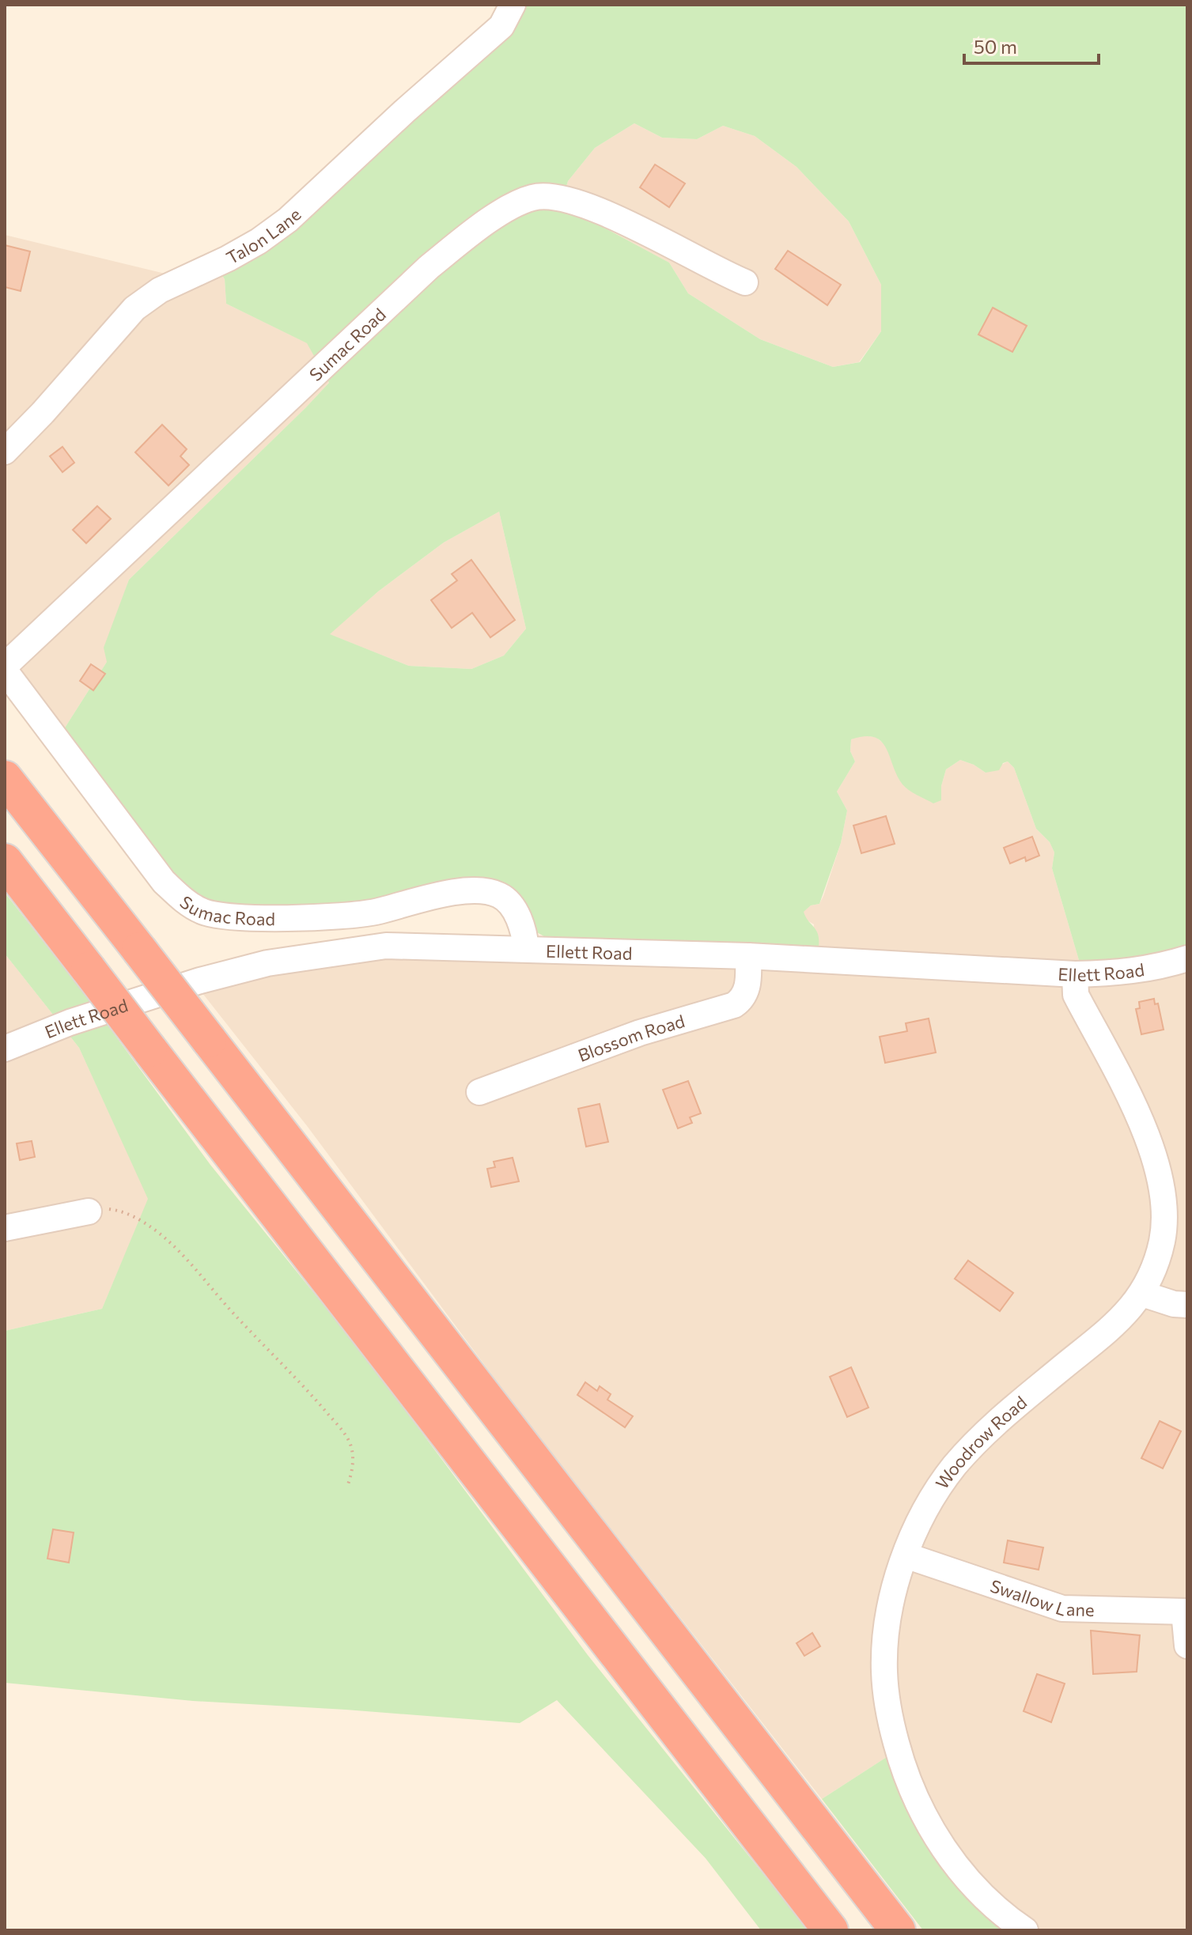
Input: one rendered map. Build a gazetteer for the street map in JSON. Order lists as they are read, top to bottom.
{
  "streets": {
    "street": [
      "Talon Lane",
      "Sumac Road",
      "Ellett Road",
      "Blossom Road",
      "Woodrow Road",
      "Swallow Lane"
    ]
  },
  "crossings": [
    ["Sumac Road", "Ellett Road"],
    ["Ellett Road", "Blossom Road"],
    ["Ellett Road", "Woodrow Road"],
    ["Woodrow Road", "Swallow Lane"]
  ],
  "scale_bar": "50 m"
}
